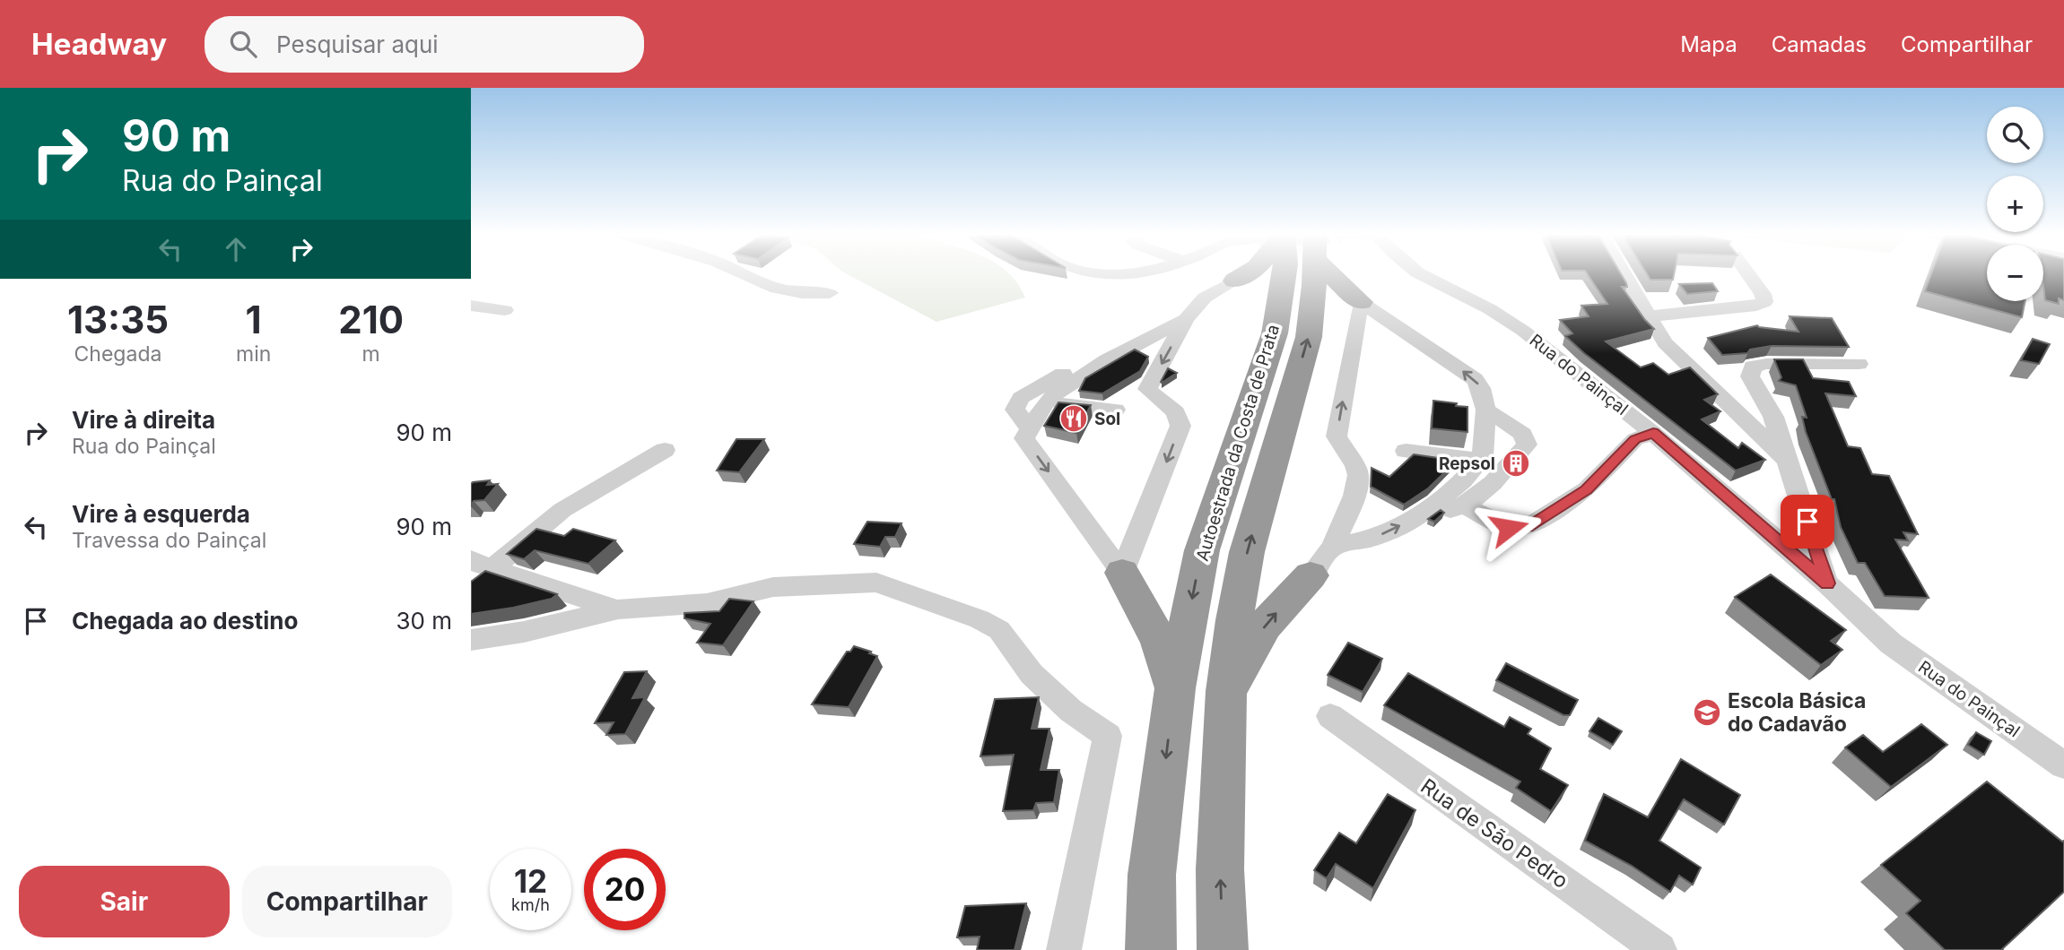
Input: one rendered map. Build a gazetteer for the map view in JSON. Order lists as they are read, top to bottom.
{
  "streets": {
    "highway": ["Autoestrada da Costa de Prata"],
    "street": ["Rua do Painçal", "Rua de São Pedro"]
  },
  "places": {
    "restaurant": ["Sol"],
    "building": ["Repsol"],
    "school or university": ["Escola Básica do Cadavão"]
  },
  "page": {
    "header": "Headway",
    "search": "Pesquisar aqui",
    "nav": ["Mapa", "Camadas", "Compartilhar"],
    "turn": ["90 m", "Rua do Painçal"],
    "map_buttons": ["+", "−"],
    "eta": [
      "13:35",
      "Chegada",
      "1",
      "min",
      "210",
      "m"
    ],
    "list": [
      {
        "name": "Vire à direita",
        "note": "Rua do Painçal",
        "value": "90 m"
      },
      {
        "name": "Vire à esquerda",
        "note": "Travessa do Painçal",
        "value": "90 m"
      },
      {
        "name": "Chegada ao destino",
        "value": "30 m"
      }
    ],
    "speed": "12 km/h",
    "limit": "20",
    "buttons": ["Sair", "Compartilhar"]
  }
}
